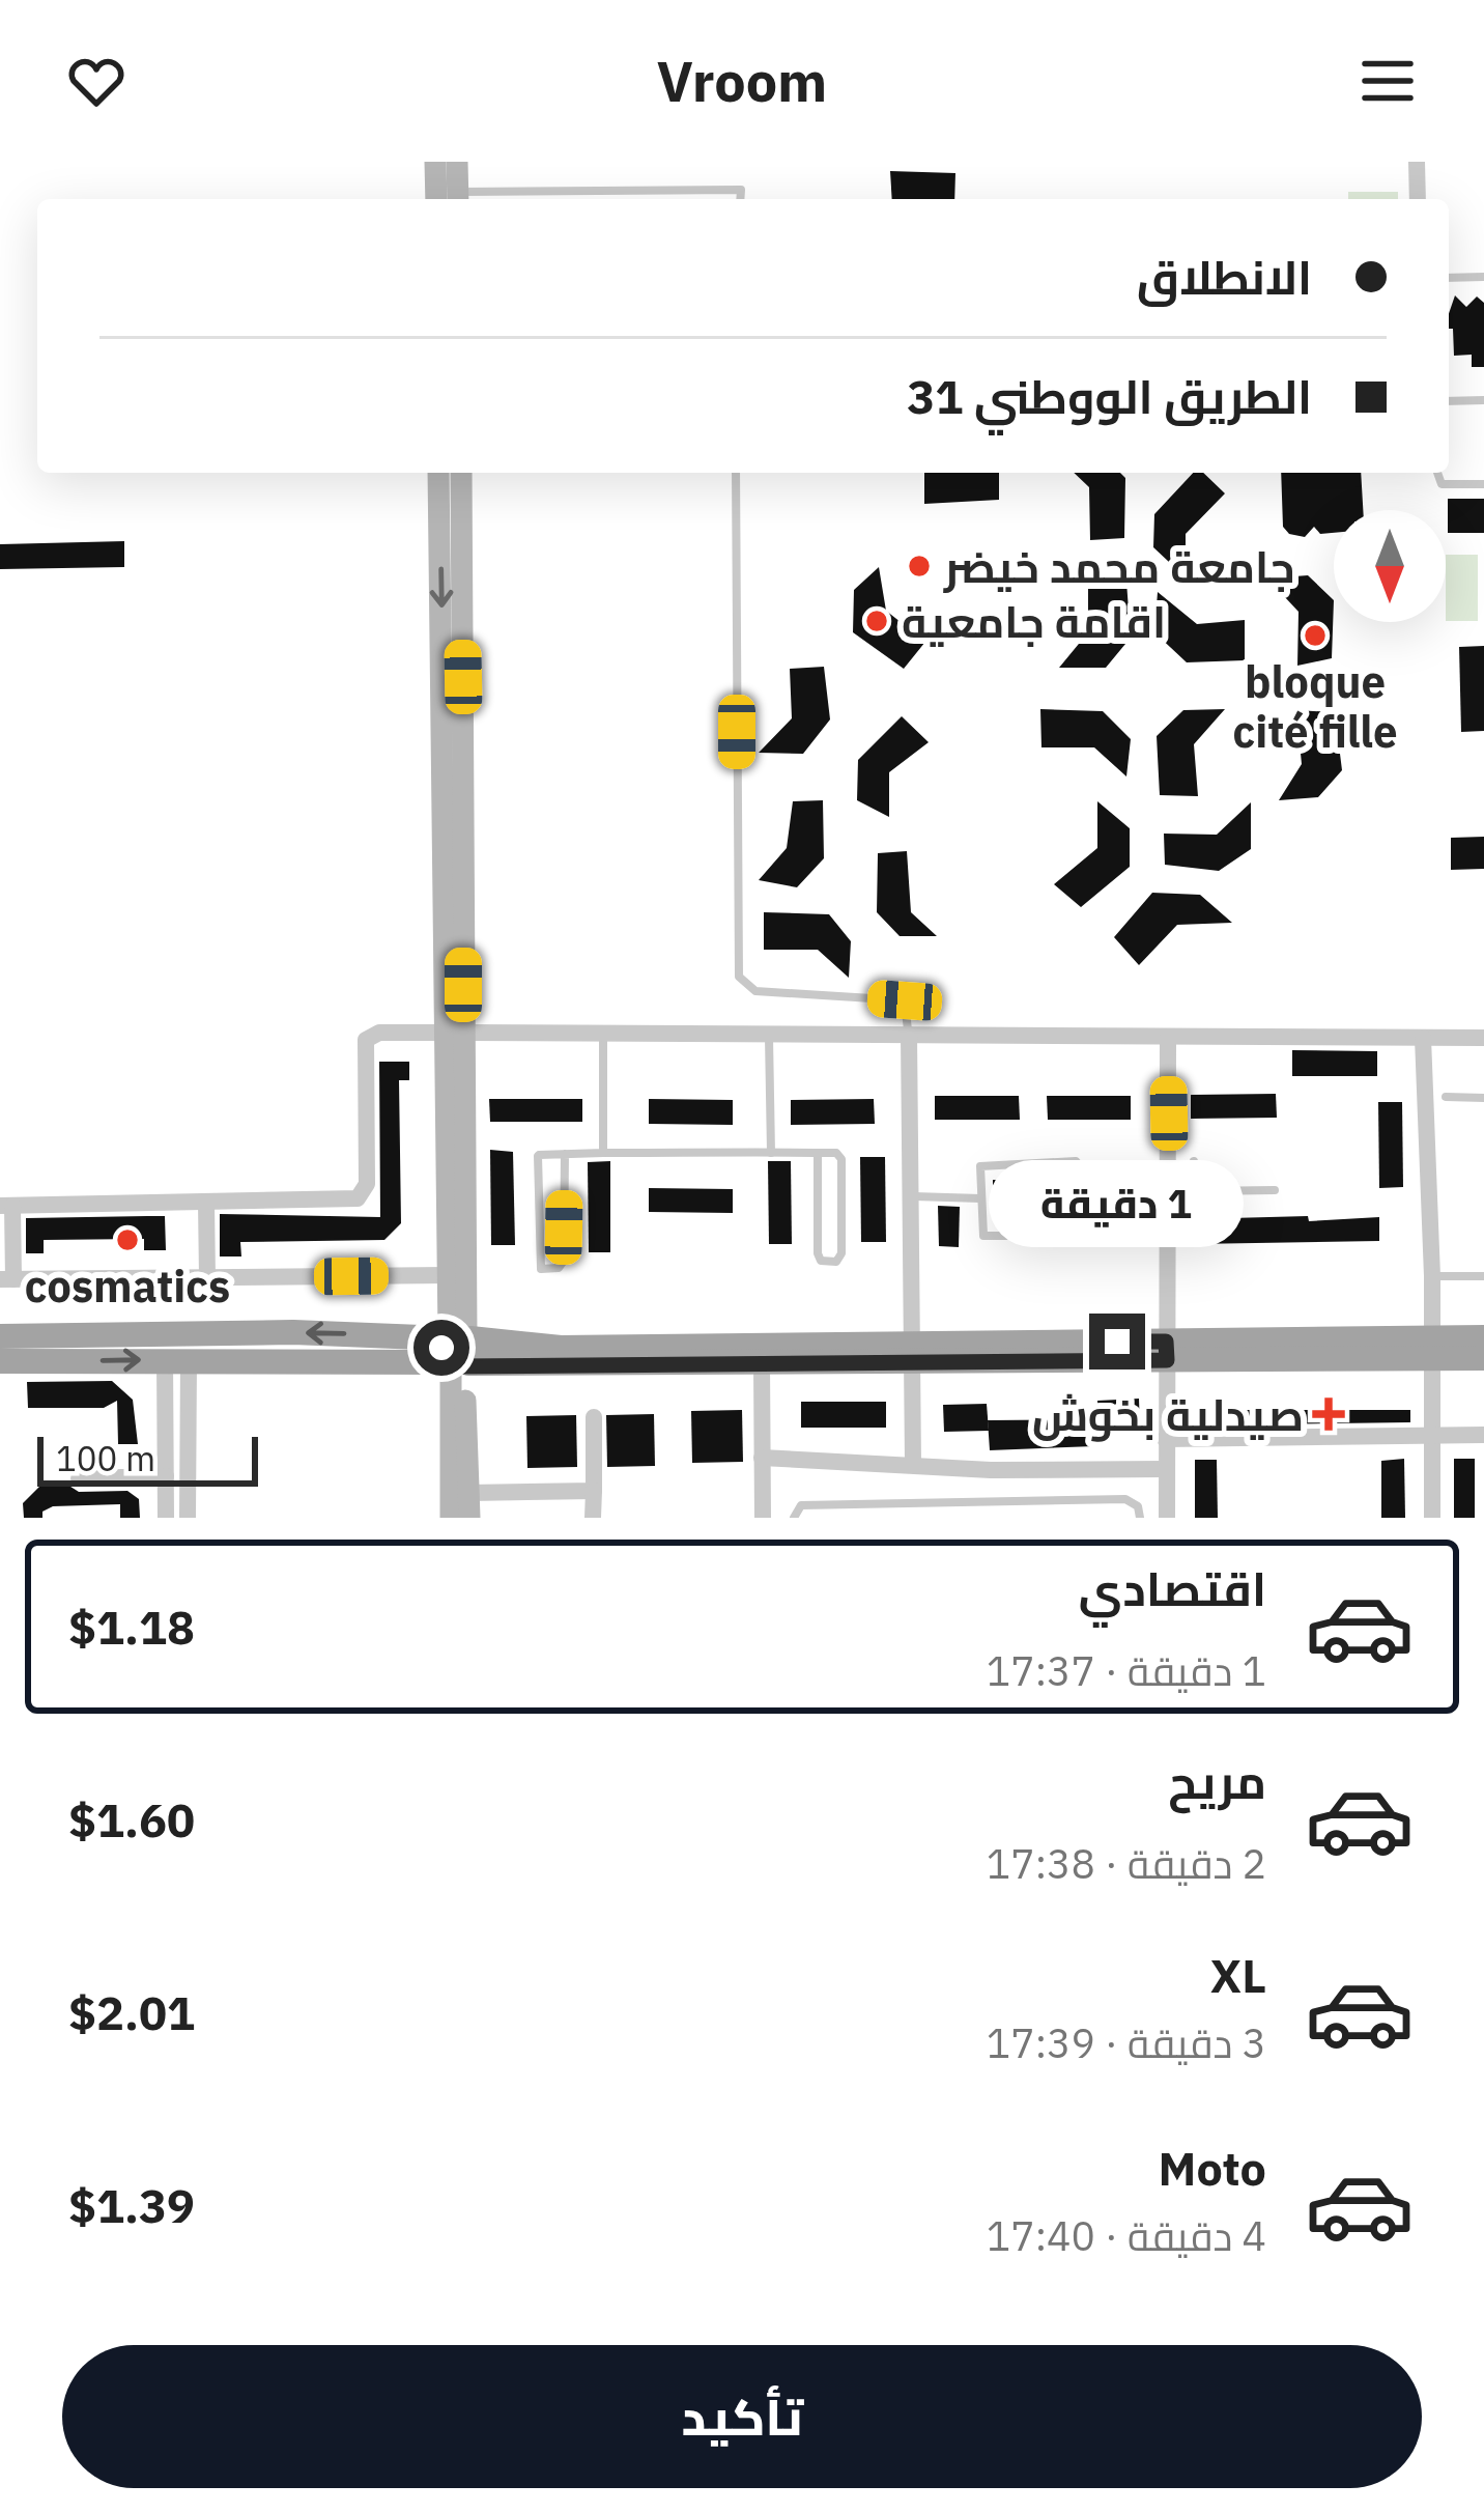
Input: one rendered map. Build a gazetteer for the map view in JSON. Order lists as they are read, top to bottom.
{
  "places": {
    "other": [
      "جامعة محمد خيضر",
      "اقامة جامعية",
      "bloque cité fille",
      "cosmatics"
    ],
    "health": ["صيدلية بخوش"]
  },
  "scale_bar": "100 m",
  "north": "bottom",
  "page": {
    "header": "Vroom",
    "banner": ["الانطلاق", "الطريق الووطني 31"],
    "bubble": "1 دقيقة",
    "scale": "100 m",
    "list": [
      {
        "name": "اقتصادي",
        "note": "1 دقيقة · 17:37",
        "value": "$1.18"
      },
      {
        "name": "مريح",
        "note": "2 دقيقة · 17:38",
        "value": "$1.60"
      },
      {
        "name": "XL",
        "note": "3 دقيقة · 17:39",
        "value": "$2.01"
      },
      {
        "name": "Moto",
        "note": "4 دقيقة · 17:40",
        "value": "$1.39"
      }
    ],
    "buttons": "تأكيد"
  }
}
